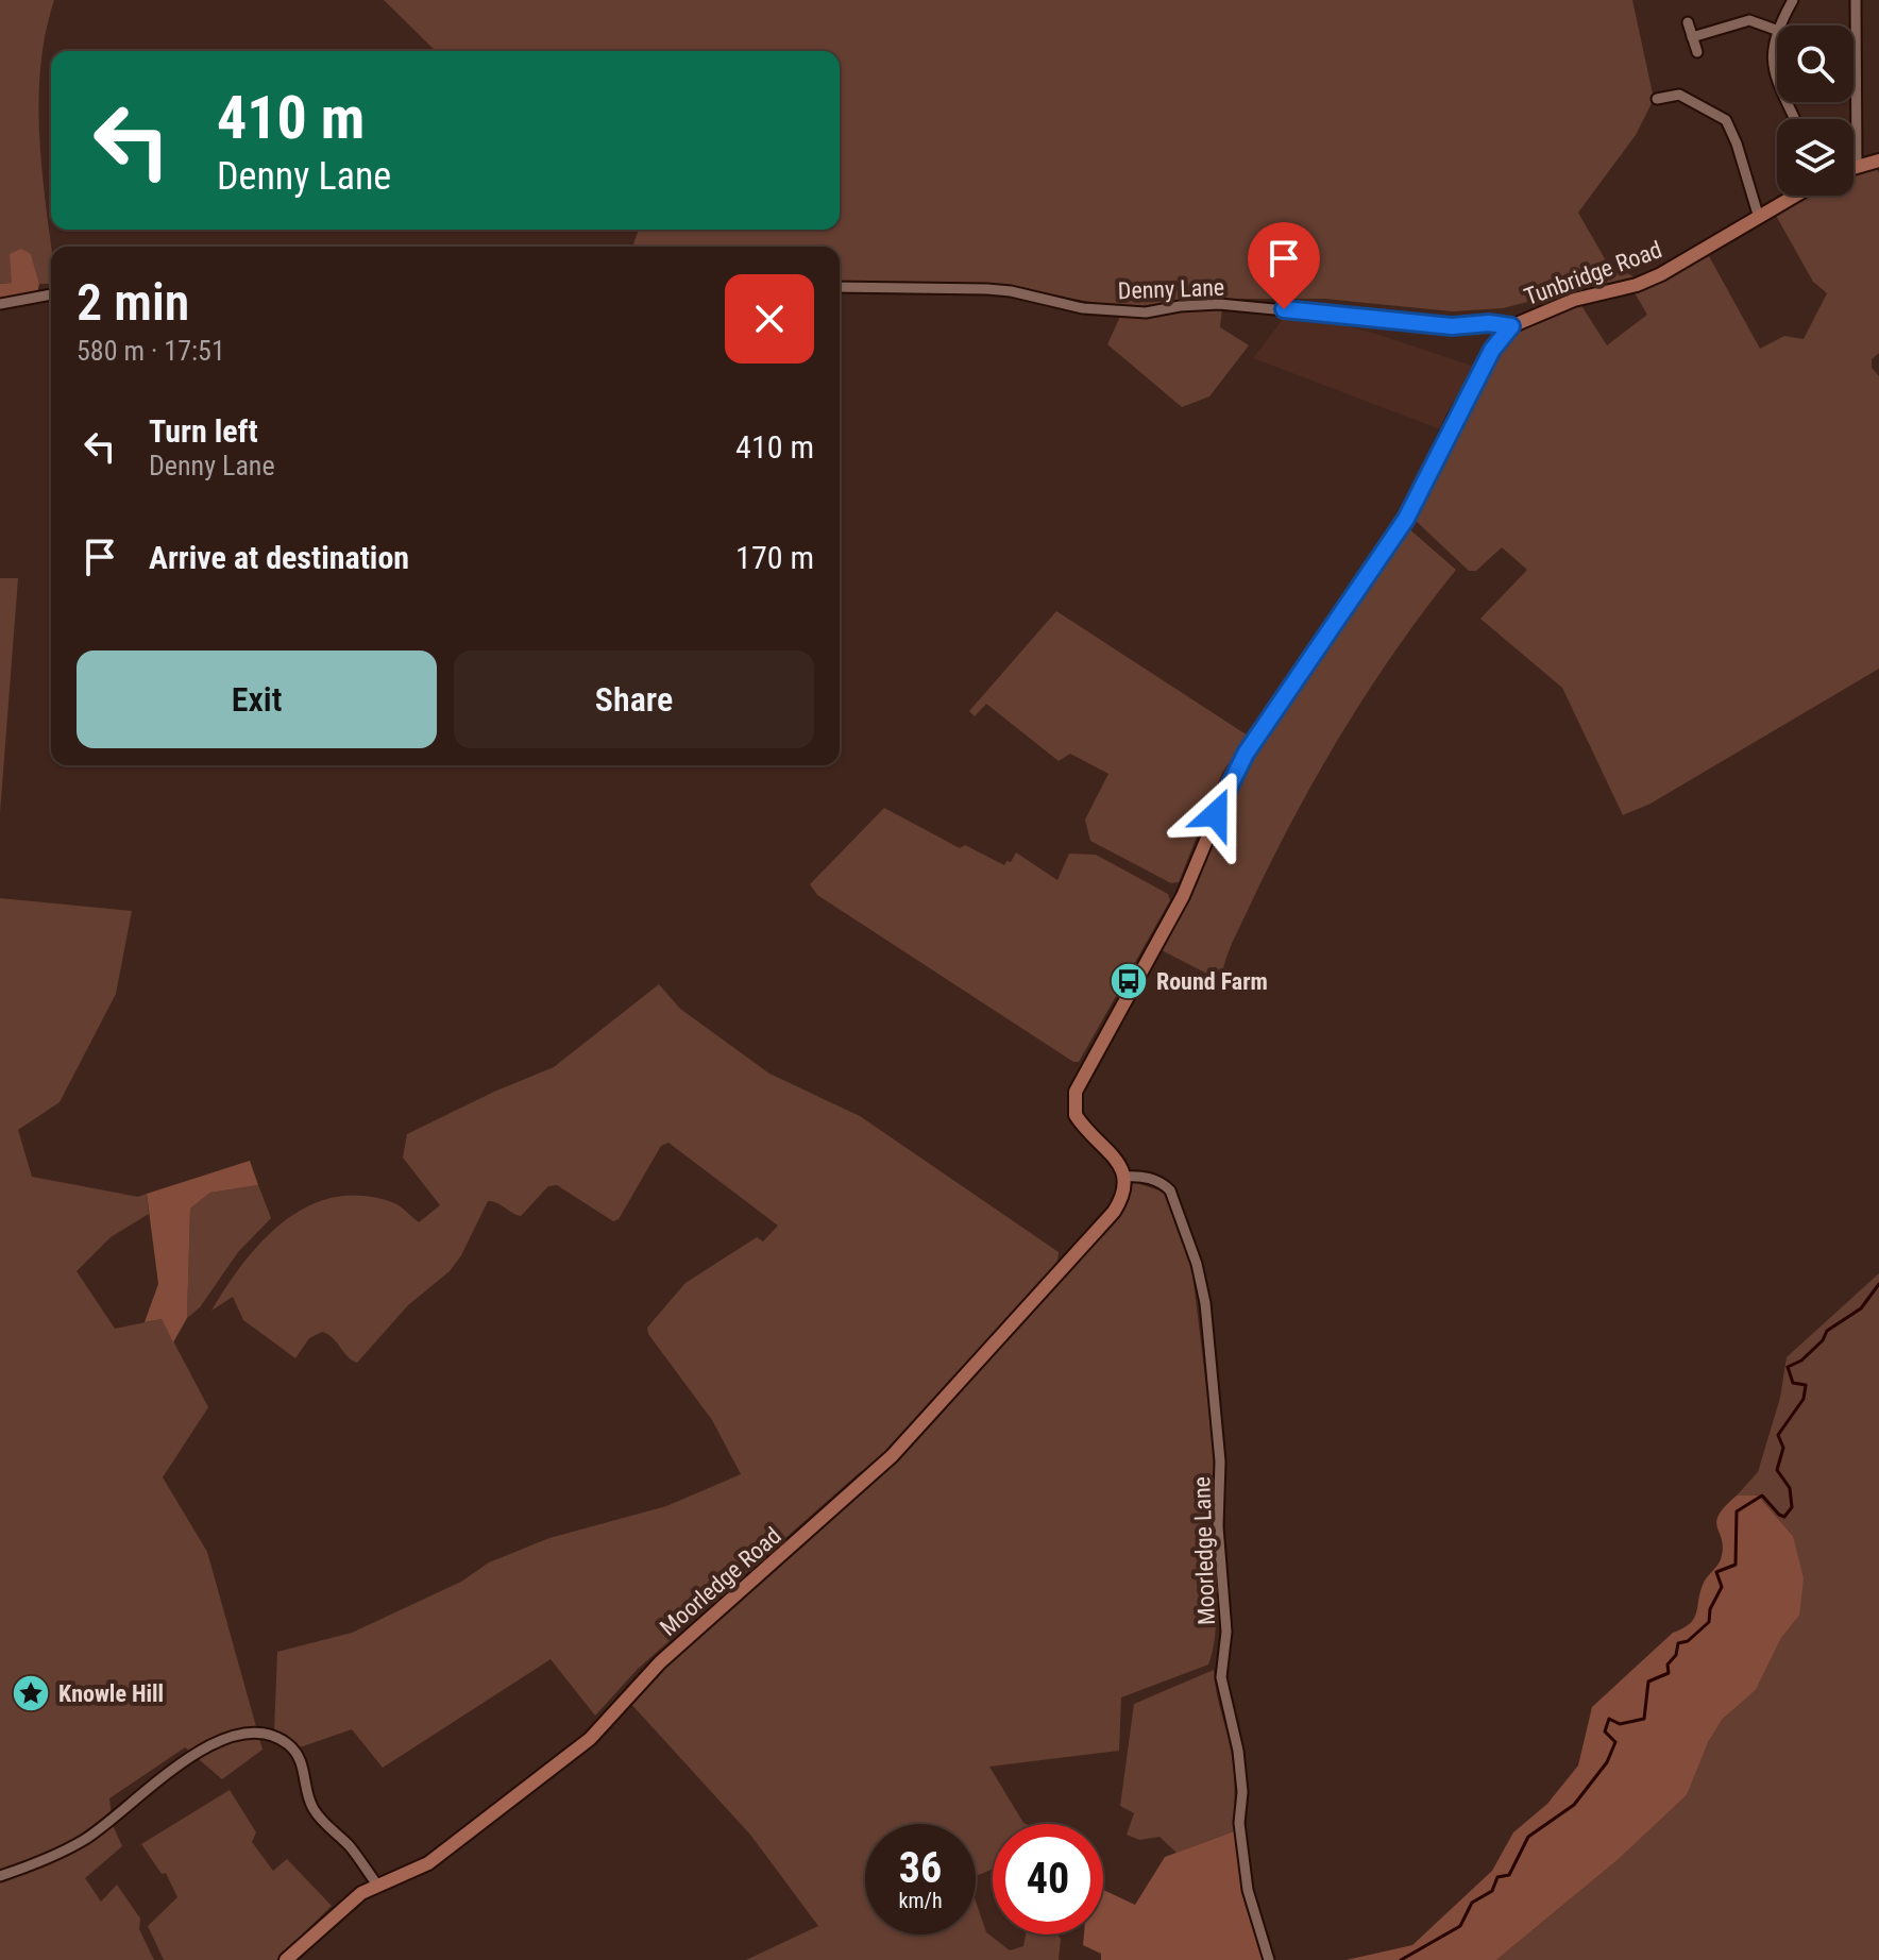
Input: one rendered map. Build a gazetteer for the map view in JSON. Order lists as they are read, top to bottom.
{
  "streets": {
    "street": [
      "Tunbridge Road",
      "Denny Lane",
      "Moorledge Lane",
      "Moorledge Road"
    ]
  },
  "crossings": [
    ["Tunbridge Road", "Denny Lane"],
    ["Moorledge Lane", "Moorledge Road"]
  ],
  "places": {
    "bus stop": ["Round Farm"],
    "place": ["Knowle Hill"]
  },
  "page": {
    "turn": ["410 m", "Denny Lane"],
    "heading": ["2 min", "580 m · 17:51"],
    "list": [
      {
        "name": "Turn left",
        "note": "Denny Lane",
        "value": "410 m"
      },
      {
        "name": "Arrive at destination",
        "value": "170 m"
      }
    ],
    "buttons": ["Exit", "Share"],
    "speed": "36 km/h",
    "limit": "40"
  }
}
